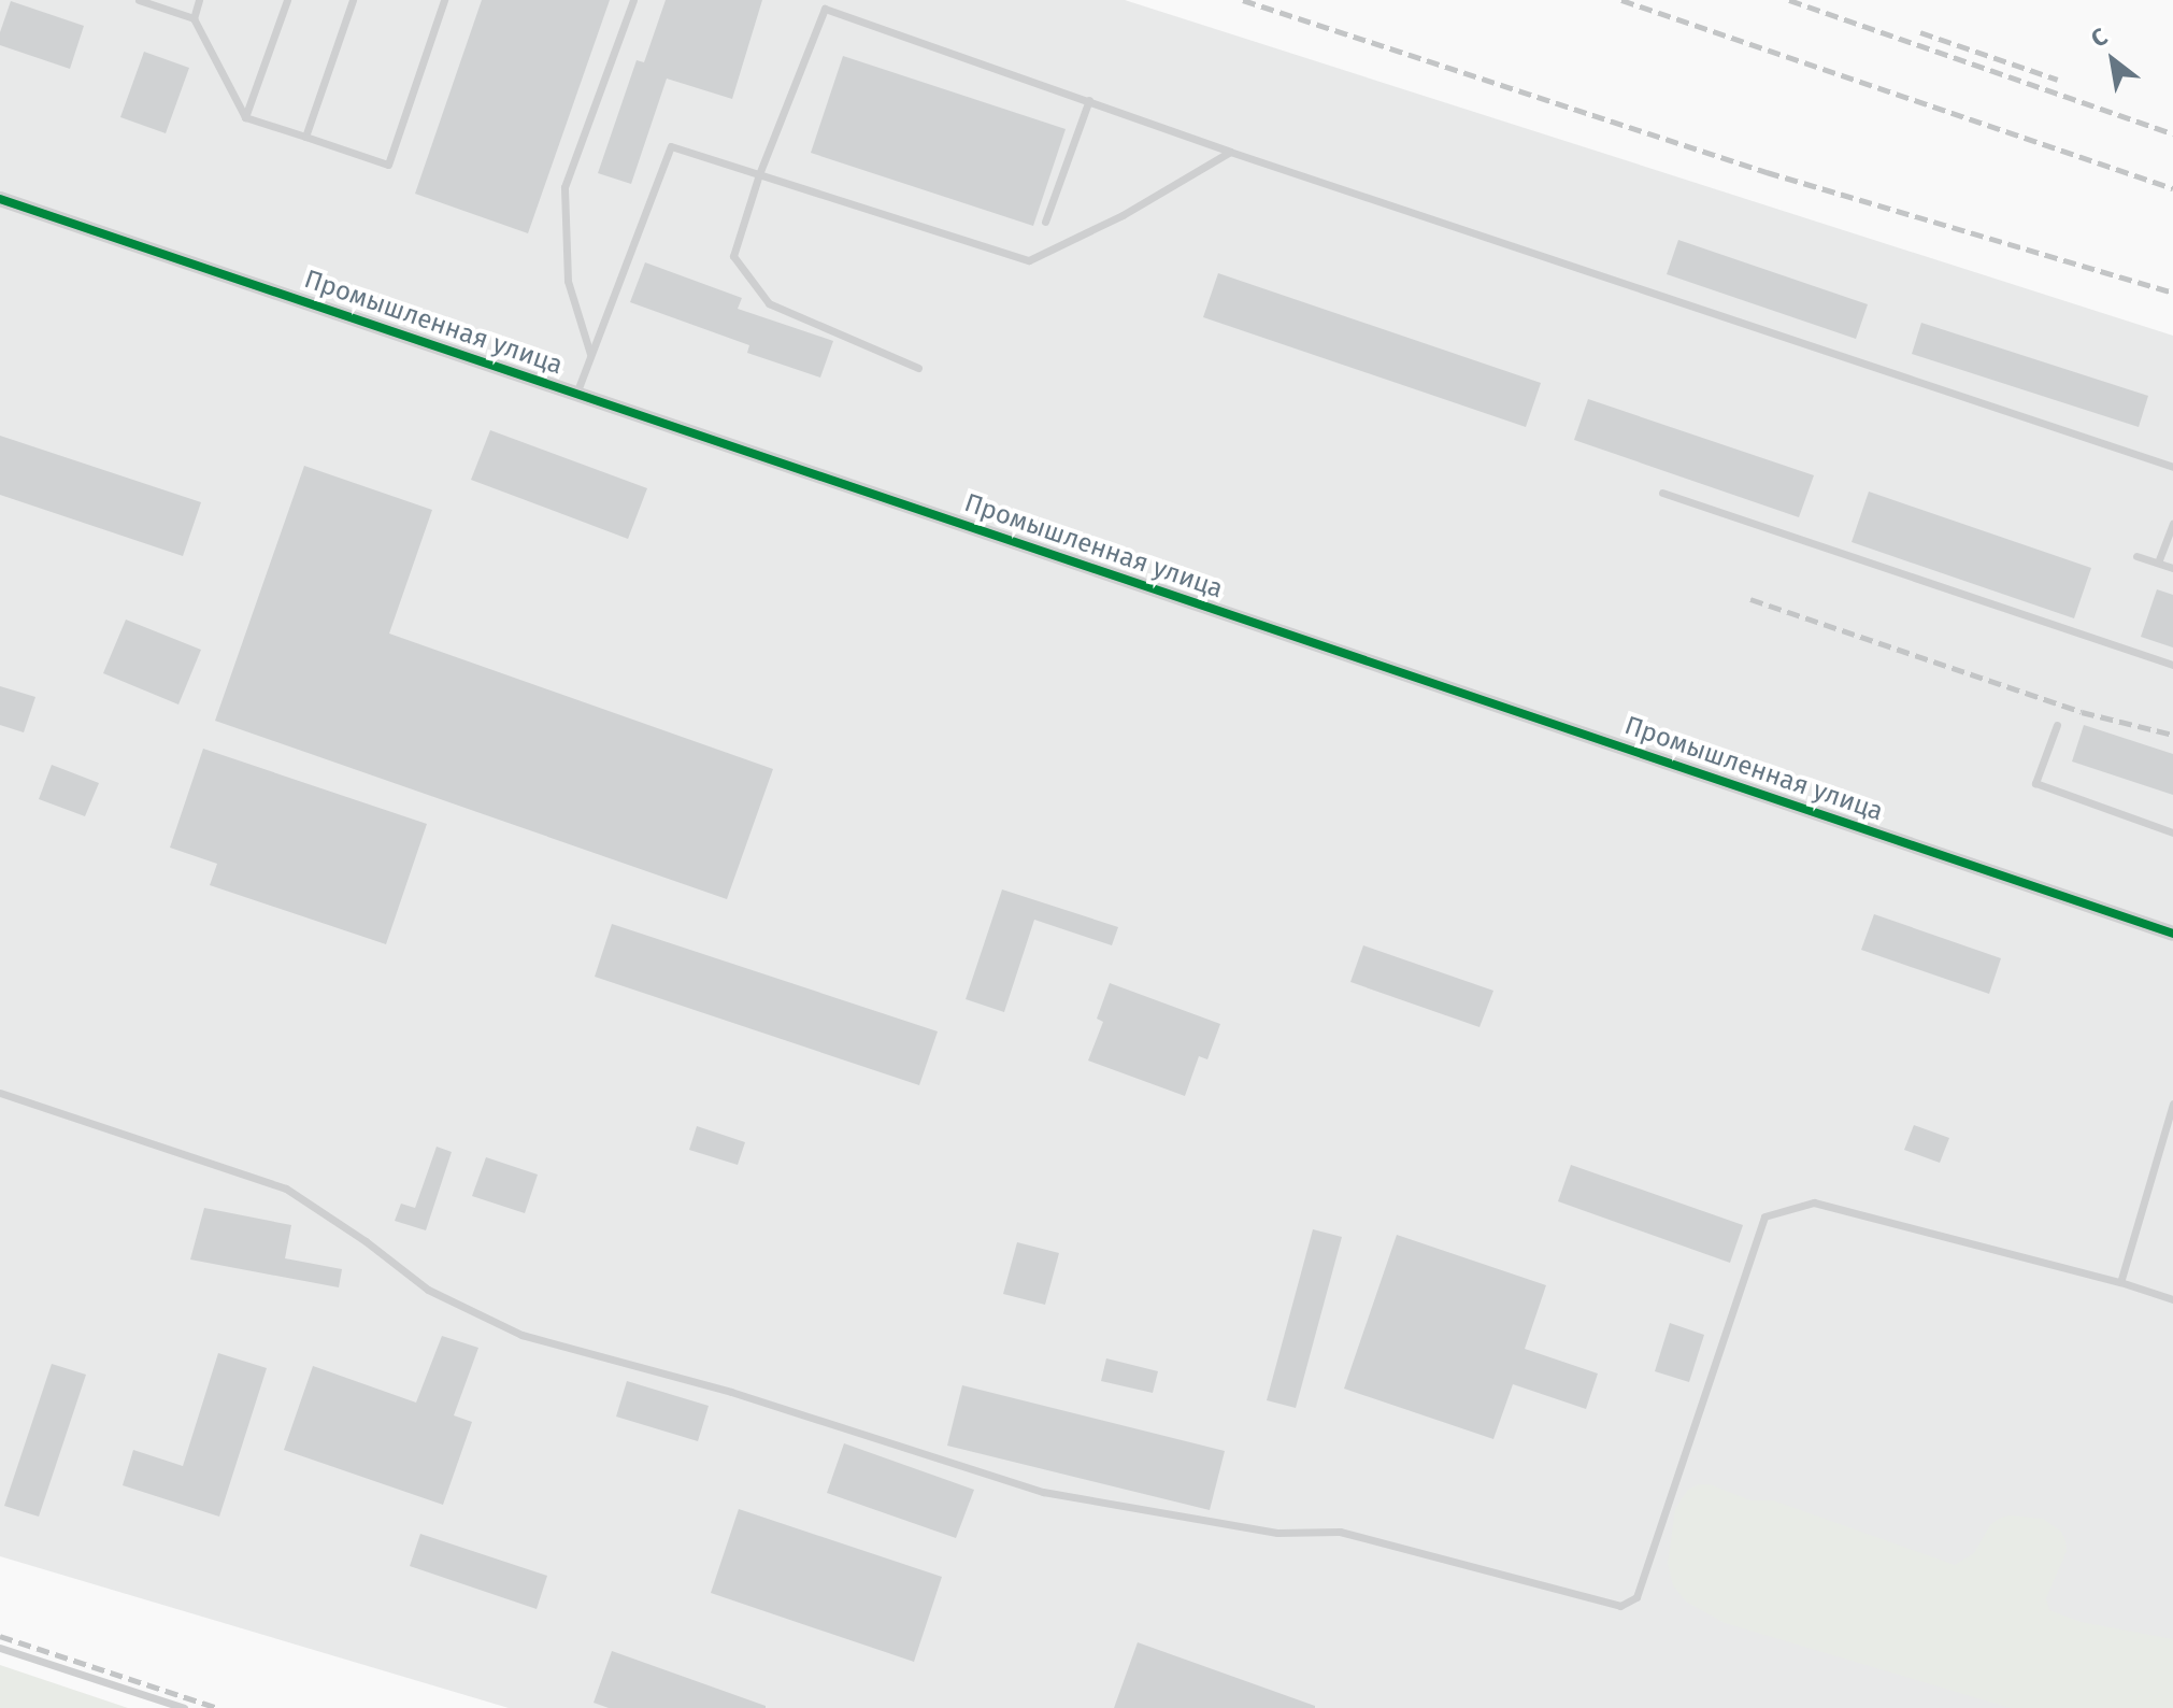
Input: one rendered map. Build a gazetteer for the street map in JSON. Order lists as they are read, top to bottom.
{
  "streets": {
    "street": ["Промышленная улица"]
  },
  "north": "top left"
}
